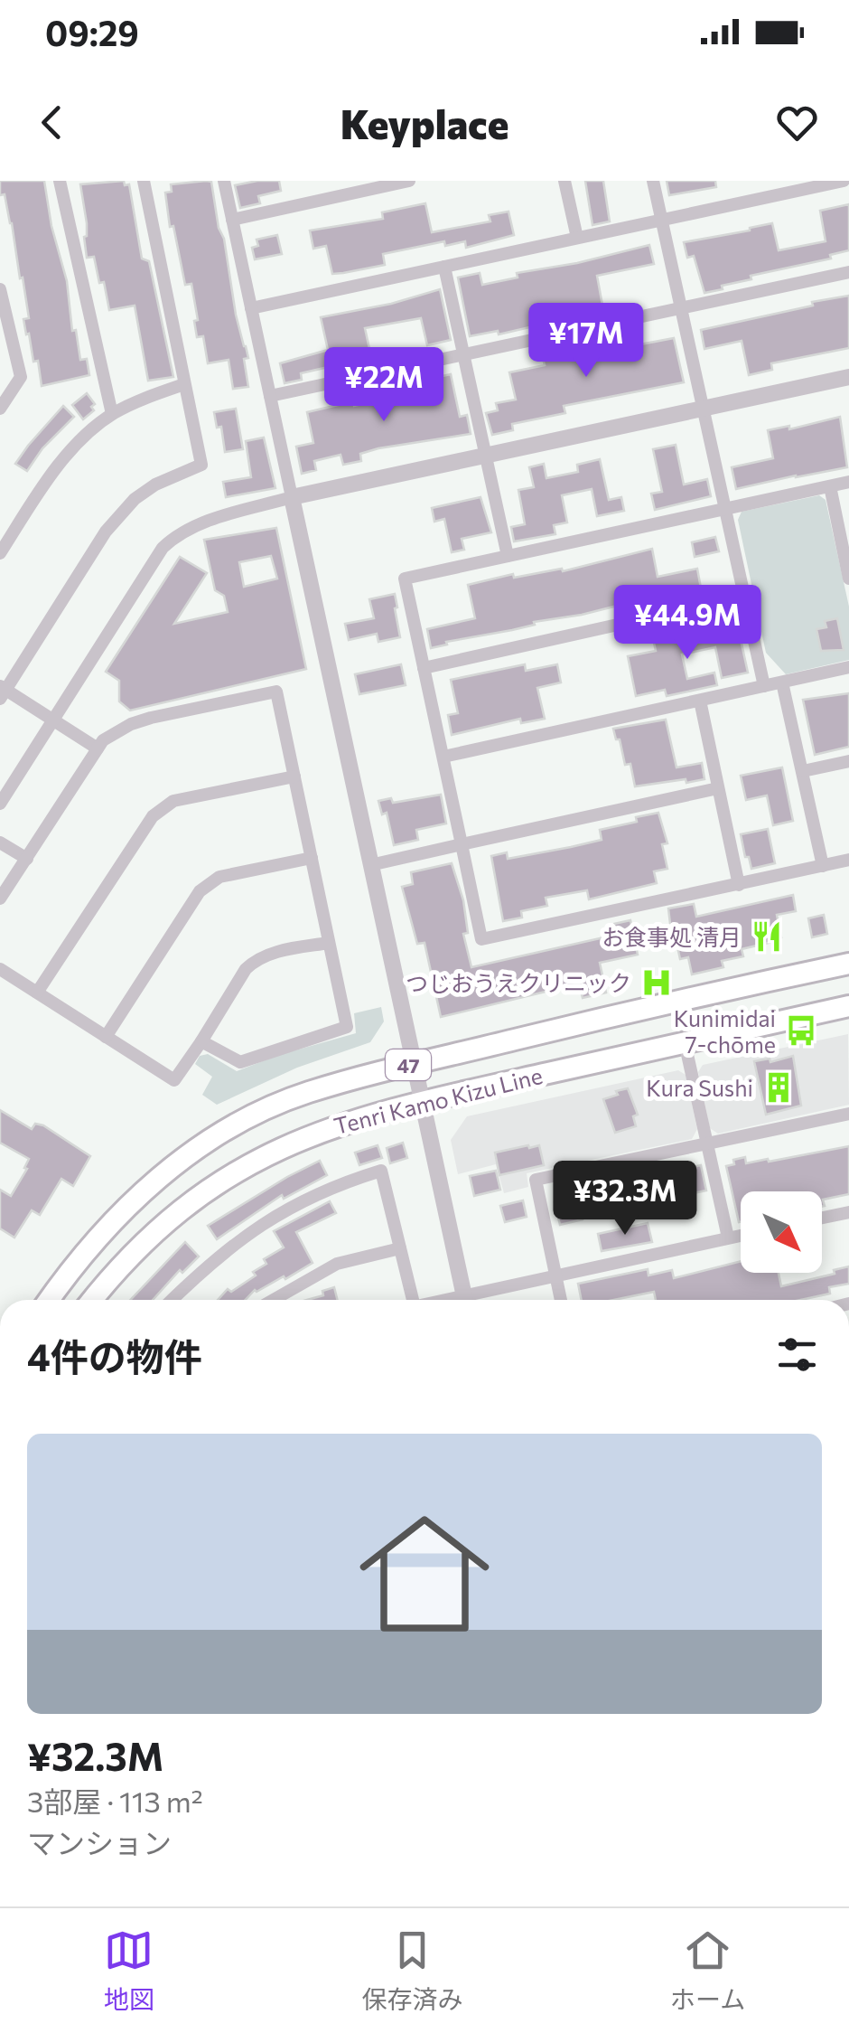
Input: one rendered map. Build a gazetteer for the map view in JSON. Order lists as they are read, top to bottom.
{
  "streets": {
    "main road": ["47", "Tenri Kamo Kizu Line"]
  },
  "places": {
    "restaurant": ["お食事処 清月"],
    "hospital": ["つじおうえクリニック"],
    "bus stop": ["Kunimidai 7-chōme"],
    "building": ["Kura Sushi"]
  },
  "north": "bottom right",
  "page": {
    "status": "09:29",
    "header": "Keyplace",
    "price": [
      "¥17M",
      "¥22M",
      "¥44.9M",
      "¥32.3M"
    ],
    "heading": "4件の物件",
    "list": [
      {
        "name": "¥32.3M",
        "note": "3部屋 · 113 m² · マンション"
      }
    ],
    "tabs": ["地図", "保存済み", "ホーム"]
  }
}
